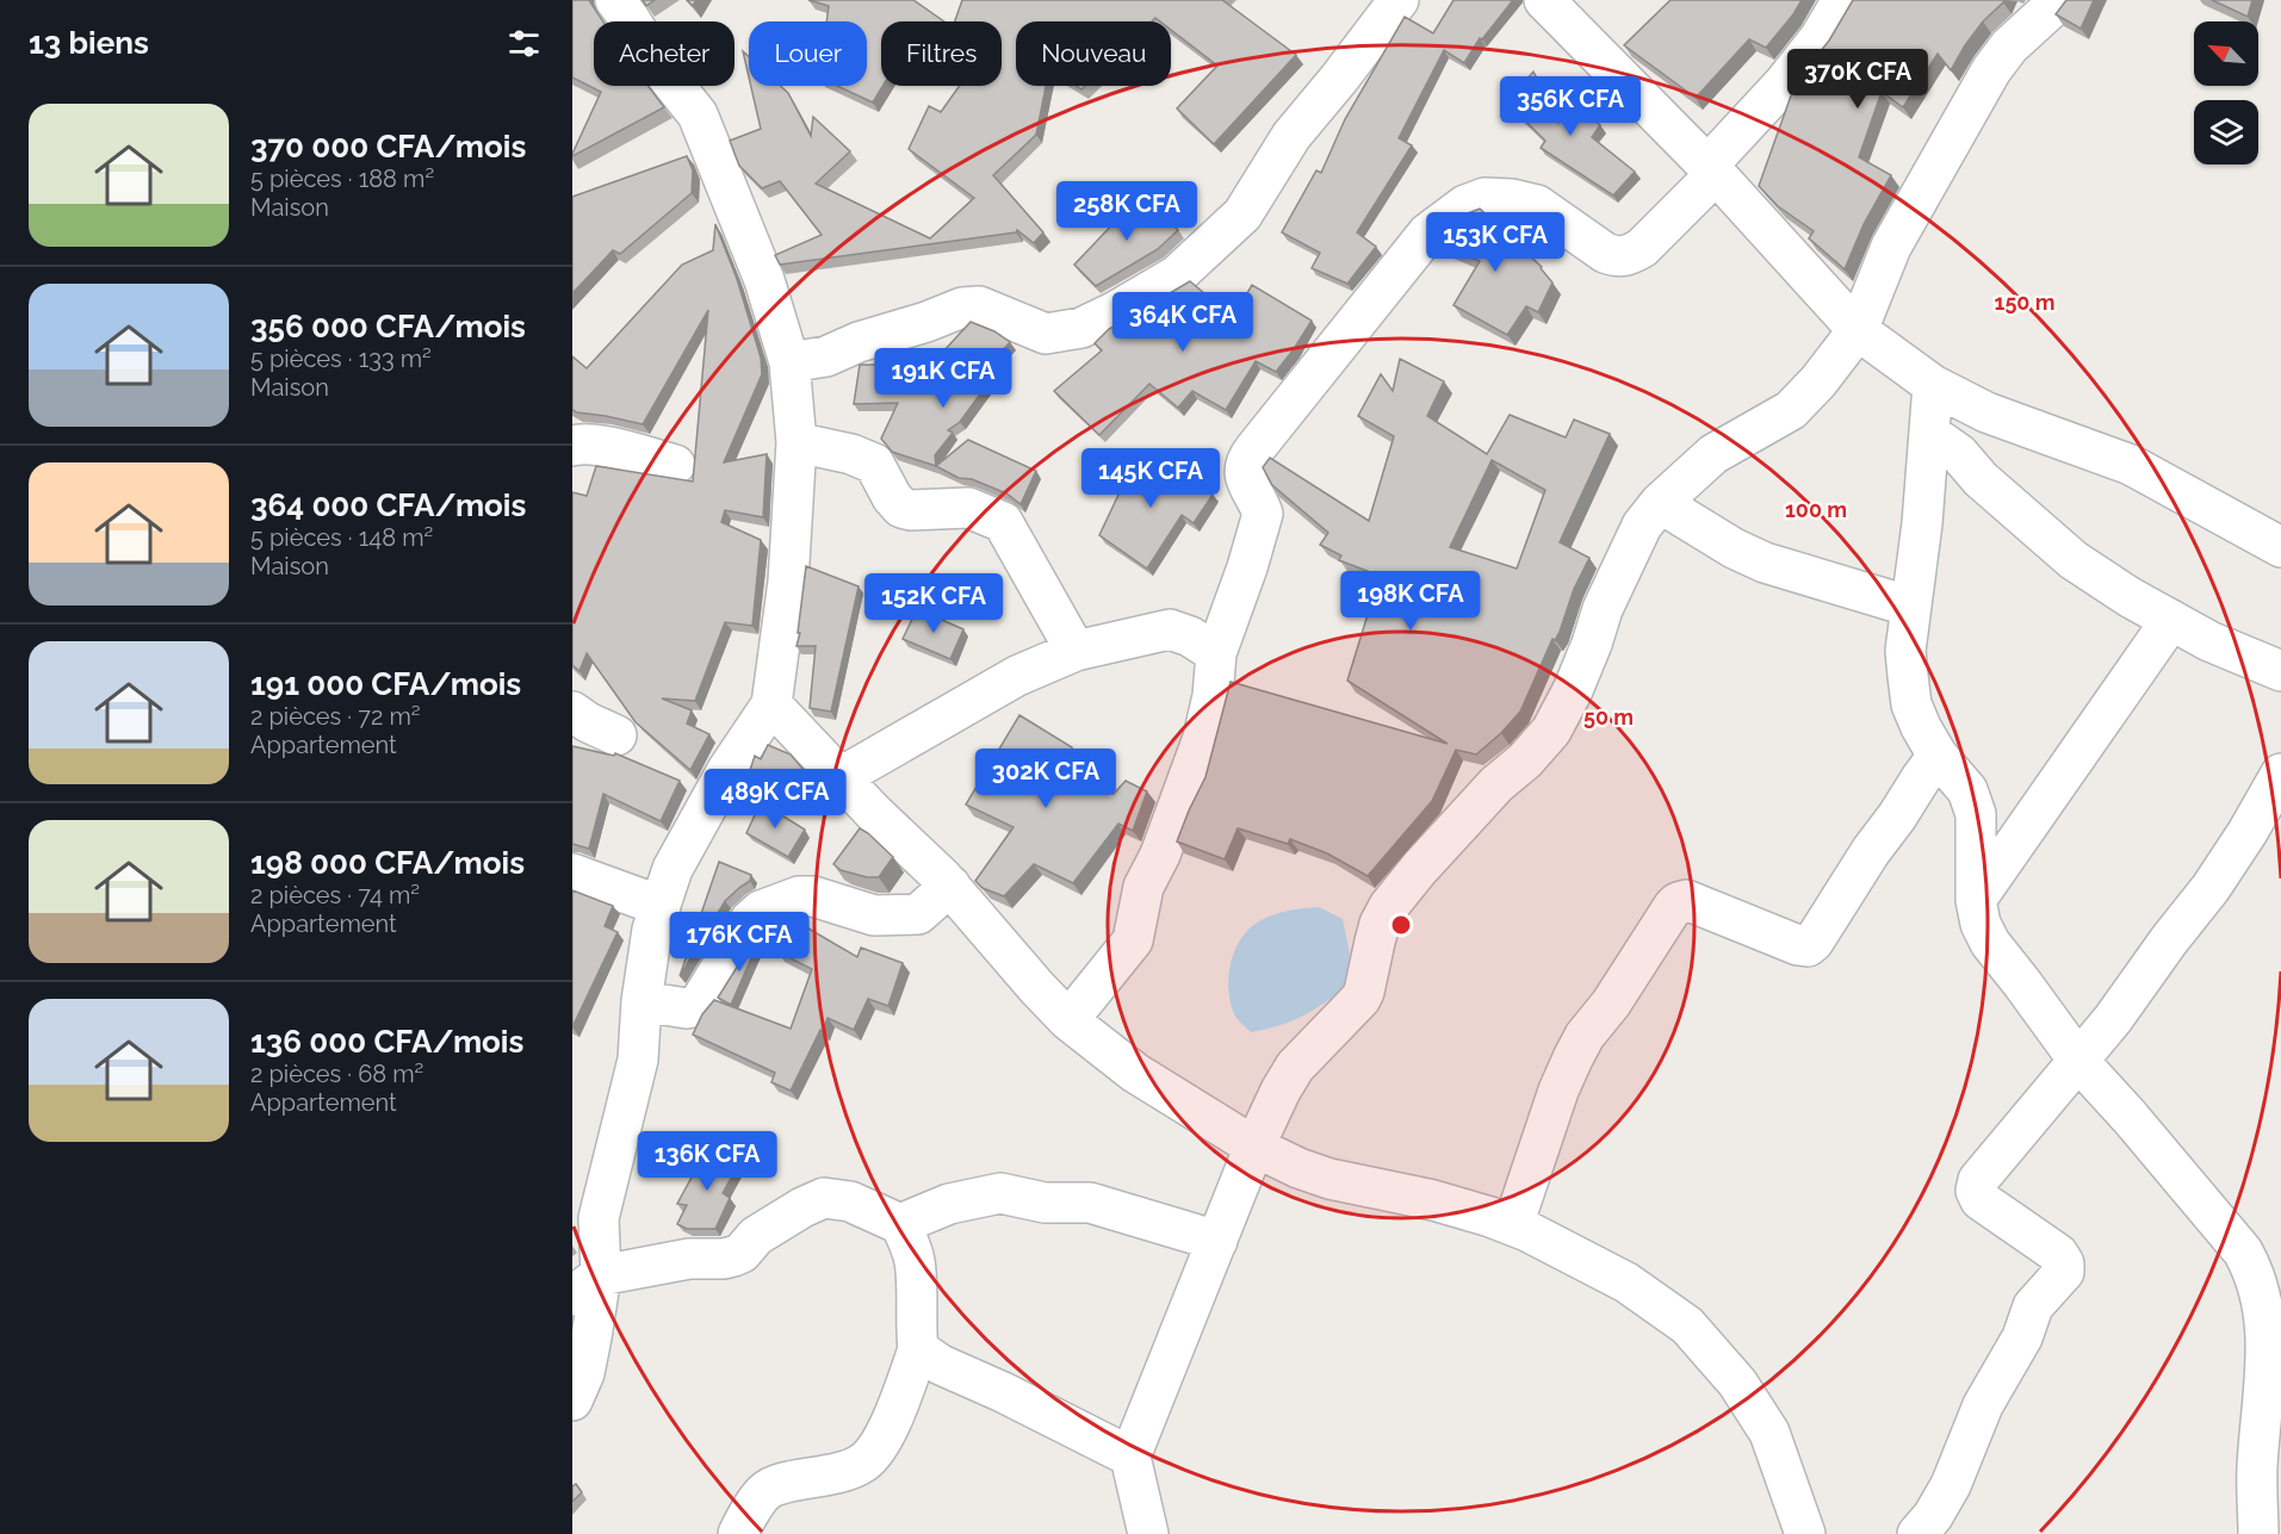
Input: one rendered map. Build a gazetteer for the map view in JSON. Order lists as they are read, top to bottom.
{
  "north": "top left",
  "page": {
    "heading": "13 biens",
    "chip": [
      "Acheter",
      "Louer",
      "Filtres",
      "Nouveau"
    ],
    "price": [
      "370K CFA",
      "356K CFA",
      "258K CFA",
      "153K CFA",
      "364K CFA",
      "191K CFA",
      "145K CFA",
      "198K CFA",
      "152K CFA",
      "302K CFA",
      "489K CFA",
      "176K CFA",
      "136K CFA"
    ],
    "list": [
      {
        "name": "370 000 CFA/mois",
        "note": "5 pièces · 188 m² · Maison"
      },
      {
        "name": "356 000 CFA/mois",
        "note": "5 pièces · 133 m² · Maison"
      },
      {
        "name": "364 000 CFA/mois",
        "note": "5 pièces · 148 m² · Maison"
      },
      {
        "name": "191 000 CFA/mois",
        "note": "2 pièces · 72 m² · Appartement"
      },
      {
        "name": "198 000 CFA/mois",
        "note": "2 pièces · 74 m² · Appartement"
      },
      {
        "name": "136 000 CFA/mois",
        "note": "2 pièces · 68 m² · Appartement"
      }
    ]
  },
  "rings": ["150 m", "100 m", "50 m"]
}
